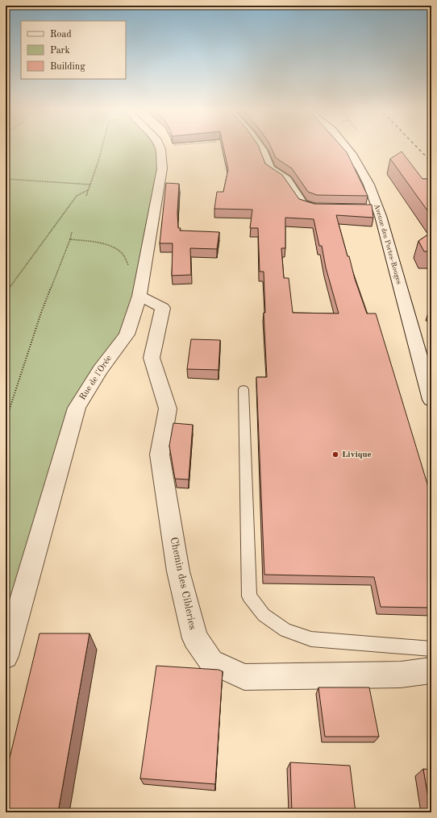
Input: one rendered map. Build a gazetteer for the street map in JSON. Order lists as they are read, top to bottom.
{
  "streets": {
    "street": ["Avenue des Portes-Rouges", "Rue de l'Orée", "Chemin des Cibleries"]
  },
  "crossings": [
    ["Rue de l'Orée", "Chemin des Cibleries"]
  ],
  "places": ["Livique"],
  "legend": ["Road", "Park", "Building"]
}
